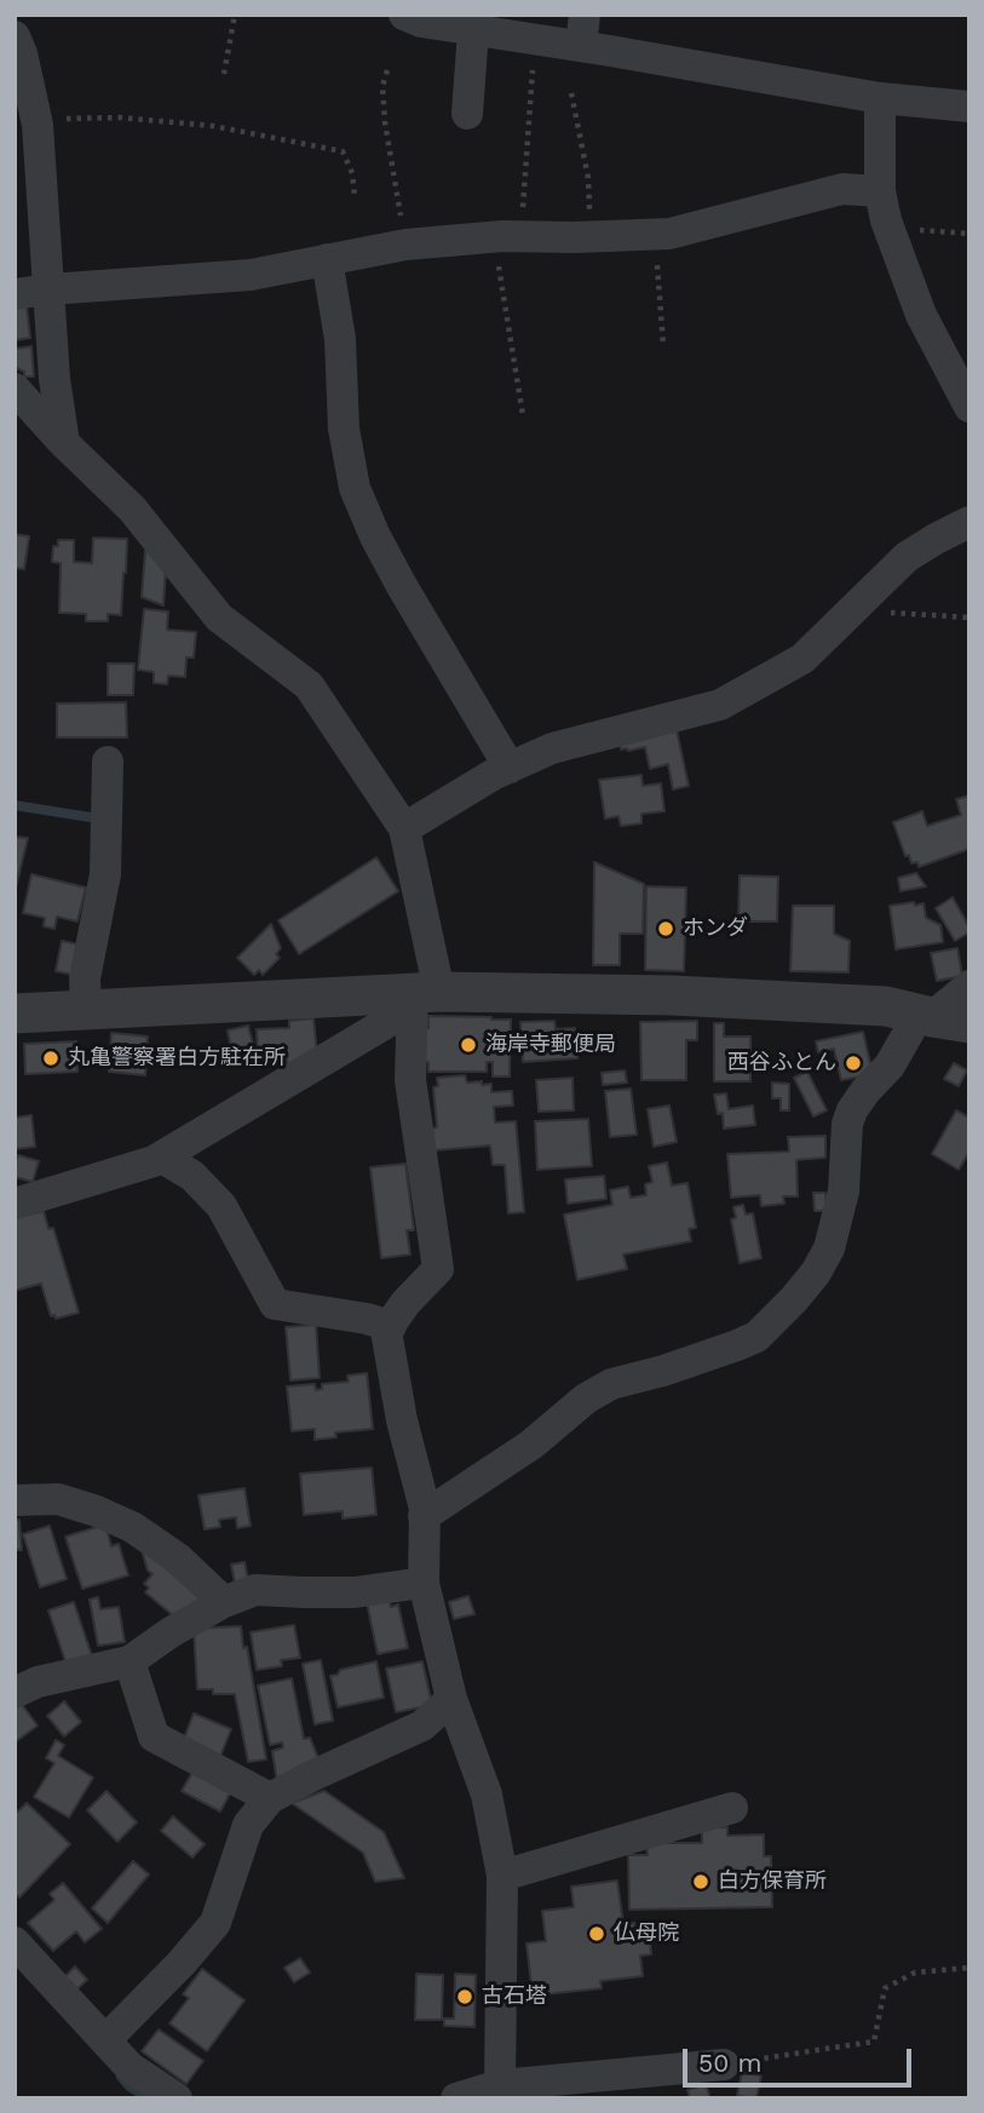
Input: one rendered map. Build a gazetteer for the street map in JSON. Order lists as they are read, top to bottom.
{
  "places": [
    "ホンダ",
    "海岸寺郵便局",
    "丸亀警察署白方駐在所",
    "西谷ふとん",
    "白方保育所",
    "仏母院",
    "古石塔"
  ],
  "scale_bar": "50 m"
}
